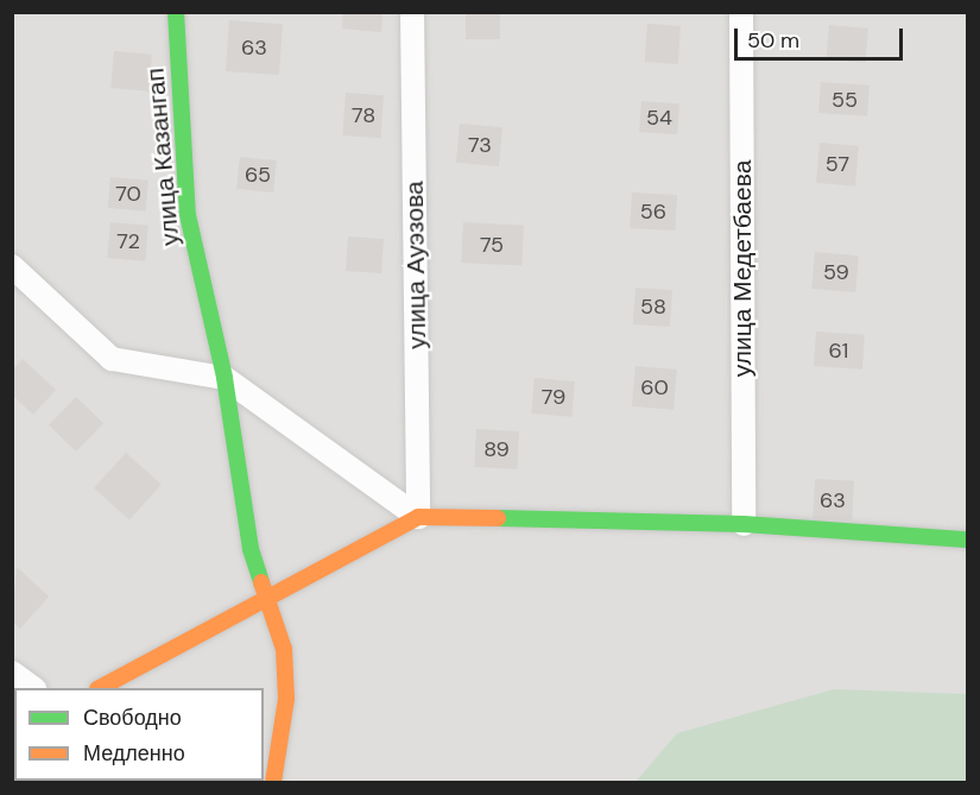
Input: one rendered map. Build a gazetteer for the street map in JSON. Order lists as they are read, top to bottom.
{
  "streets": {
    "street": ["улица Казангап", "улица Ауэзова", "улица Медетбаева"]
  },
  "house_numbers": [
    "63",
    "55",
    "78",
    "54",
    "73",
    "57",
    "65",
    "70",
    "56",
    "72",
    "75",
    "59",
    "58",
    "61",
    "60",
    "79",
    "89",
    "63"
  ],
  "legend": ["Свободно", "Медленно"],
  "scale_bar": "50 m"
}
